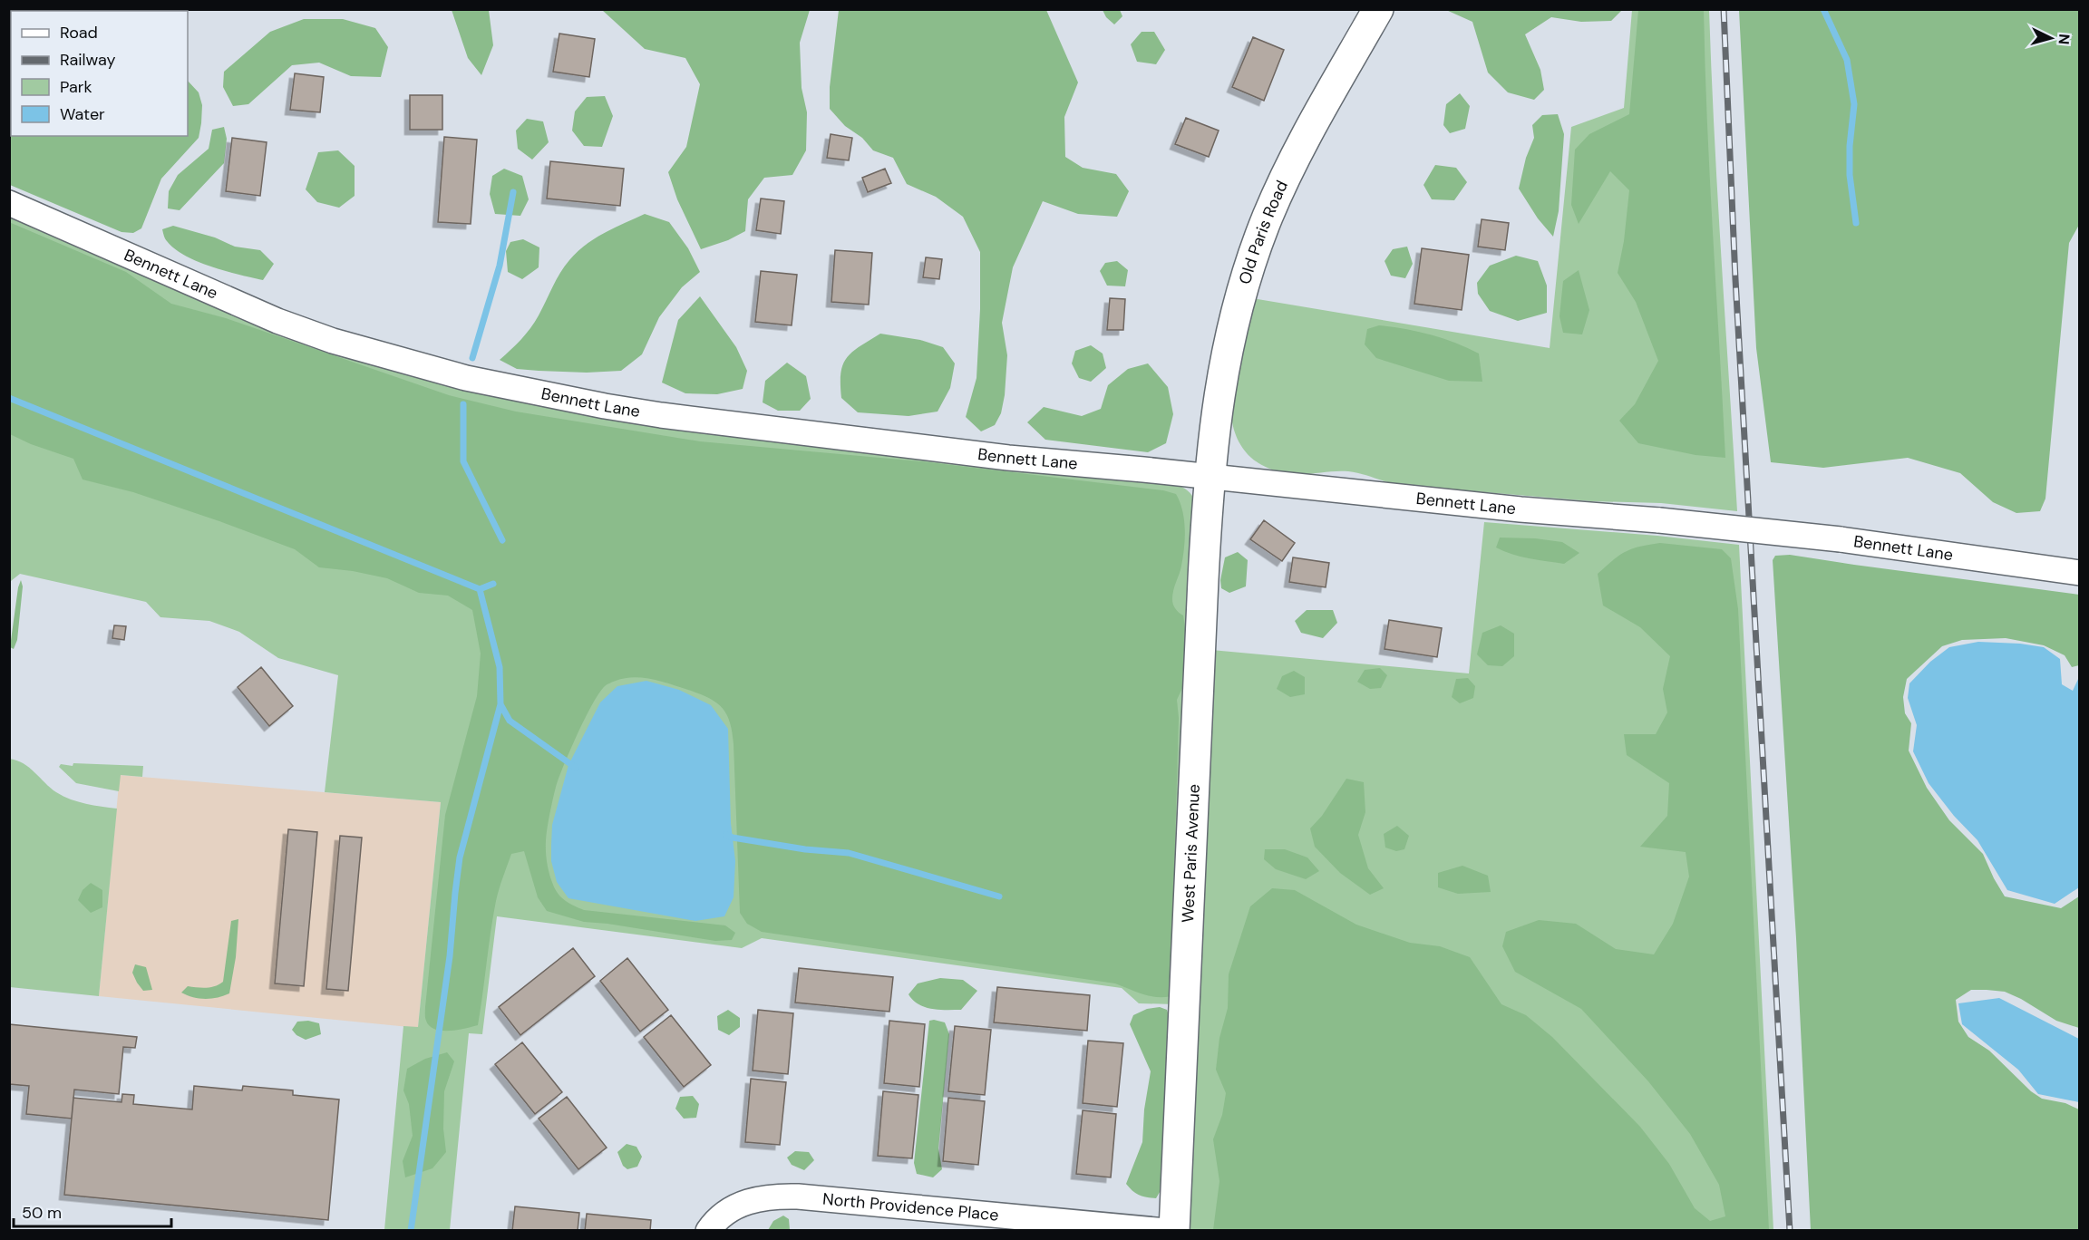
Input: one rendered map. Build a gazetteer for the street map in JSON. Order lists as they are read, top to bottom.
{
  "streets": {
    "main road": ["Old Paris Road", "West Paris Avenue"],
    "street": ["Bennett Lane", "North Providence Place"]
  },
  "crossings": [
    ["Old Paris Road", "Bennett Lane"],
    ["Old Paris Road", "West Paris Avenue"],
    ["Bennett Lane", "West Paris Avenue"]
  ],
  "legend": [
    "Road",
    "Railway",
    "Park",
    "Water"
  ],
  "scale_bar": "50 m",
  "north": "right"
}
